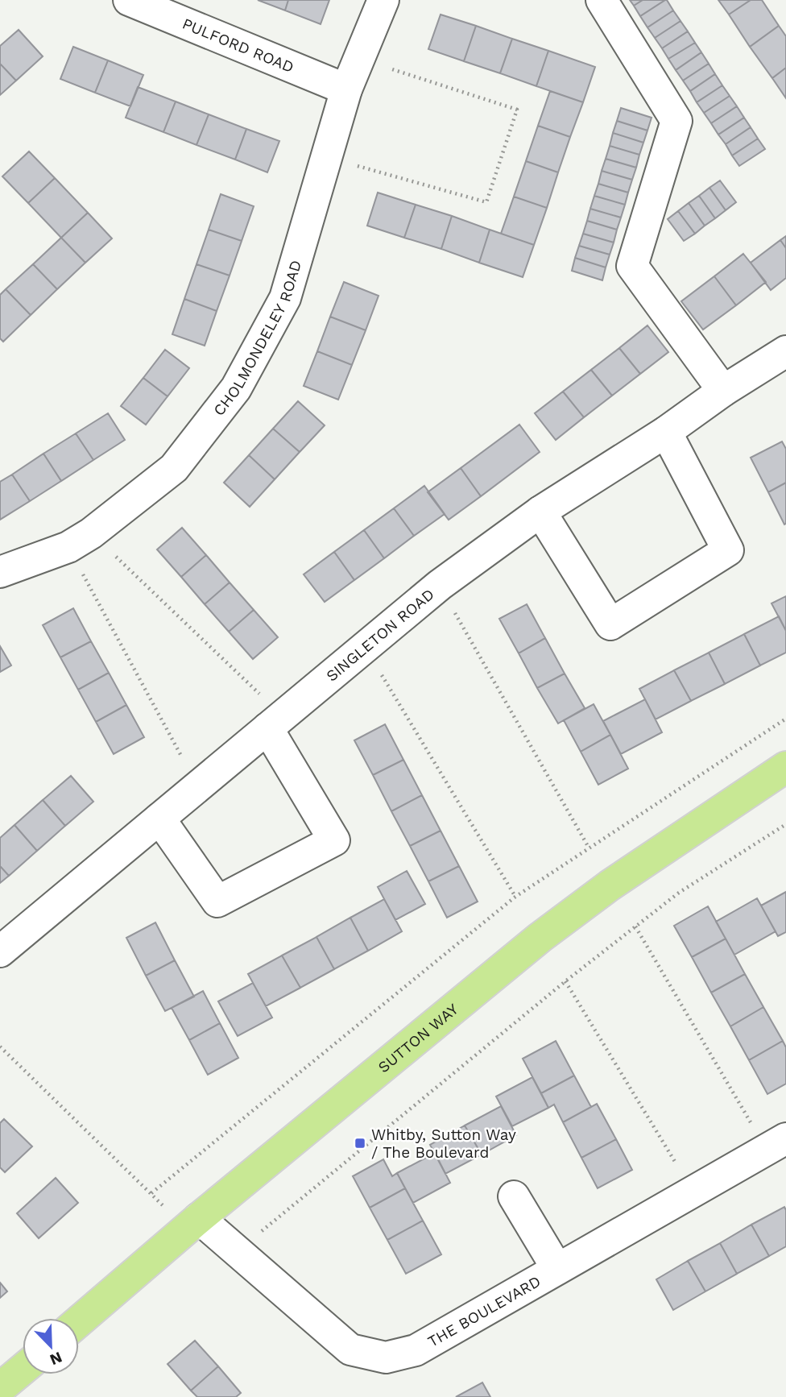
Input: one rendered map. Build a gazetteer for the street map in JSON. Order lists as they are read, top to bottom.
{
  "streets": {
    "main road": ["SUTTON WAY"],
    "street": [
      "PULFORD ROAD",
      "CHOLMONDELEY ROAD",
      "SINGLETON ROAD",
      "THE BOULEVARD"
    ]
  },
  "crossings": [
    ["PULFORD ROAD", "CHOLMONDELEY ROAD"],
    ["SUTTON WAY", "THE BOULEVARD"]
  ],
  "places": {
    "transit": ["Whitby, Sutton Way / The Boulevard"]
  },
  "north": "bottom right"
}
